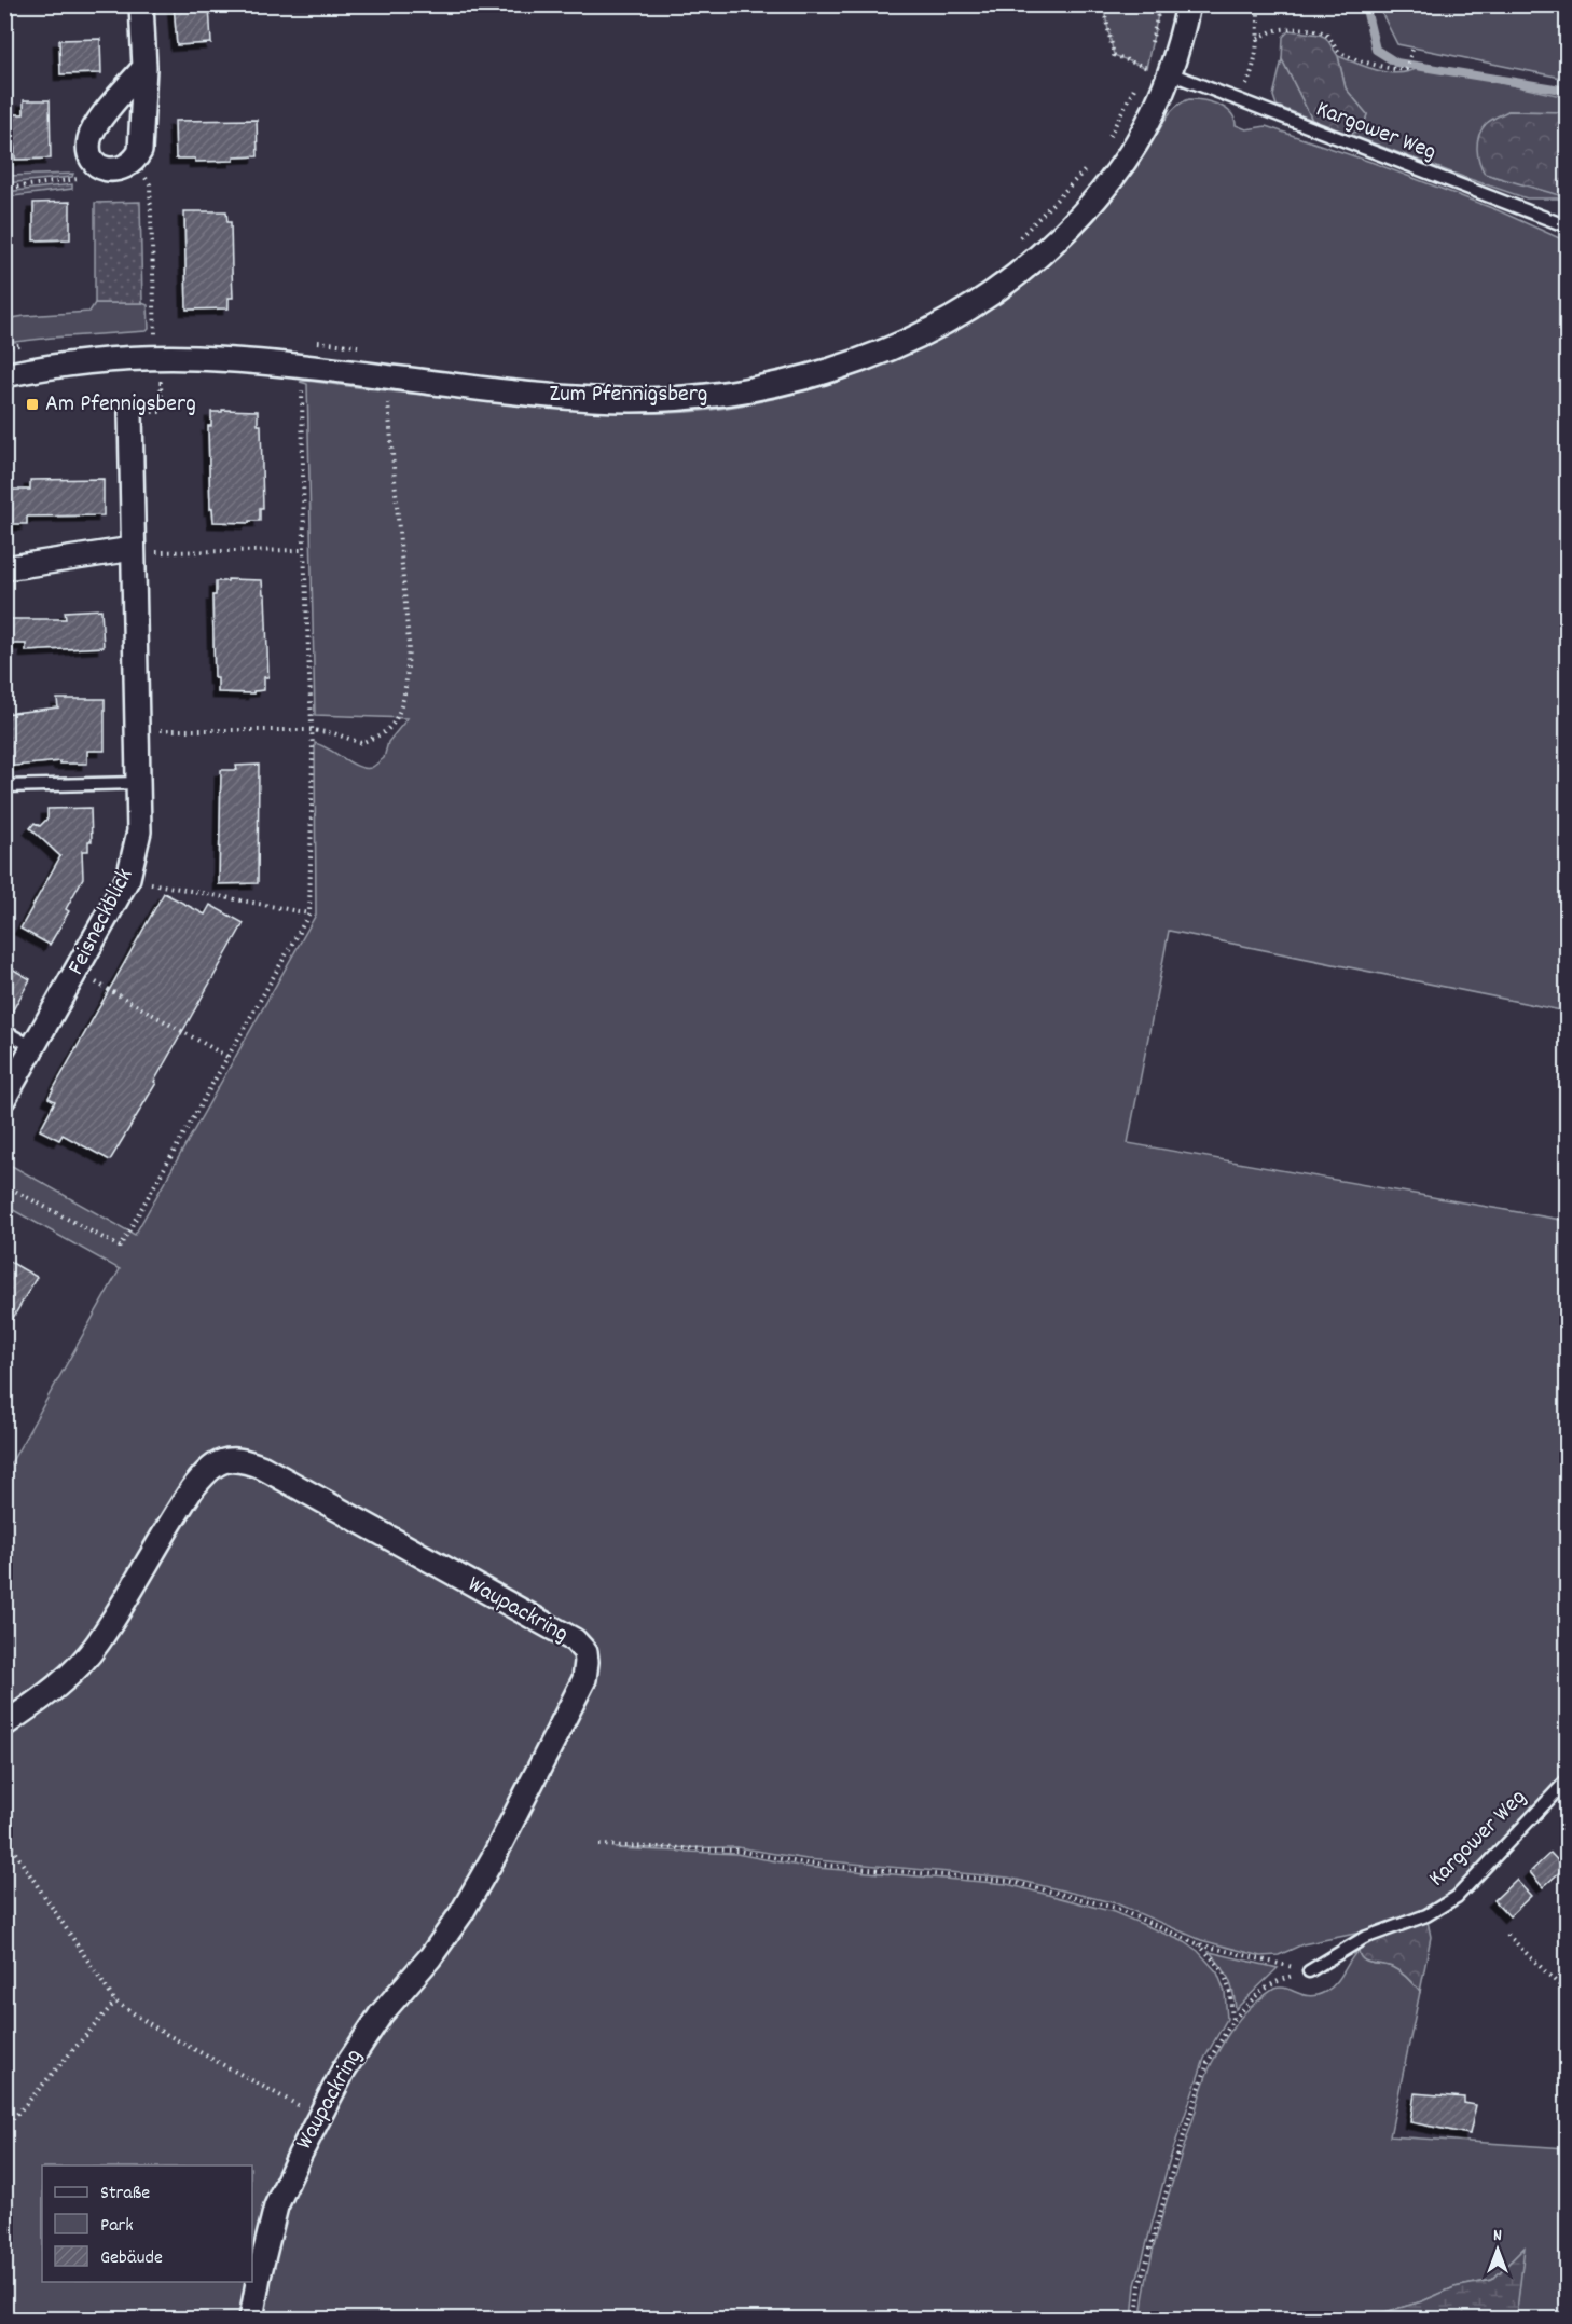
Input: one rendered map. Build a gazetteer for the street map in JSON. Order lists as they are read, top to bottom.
{
  "streets": {
    "street": ["Zum Pfennigsberg", "Feisneckblick", "Waupackring"],
    "lane": ["Kargower Weg"]
  },
  "crossings": [
    ["Kargower Weg", "Zum Pfennigsberg"]
  ],
  "places": {
    "transit": ["Am Pfennigsberg"]
  },
  "legend": ["Straße", "Park", "Gebäude"],
  "north": "top"
}
